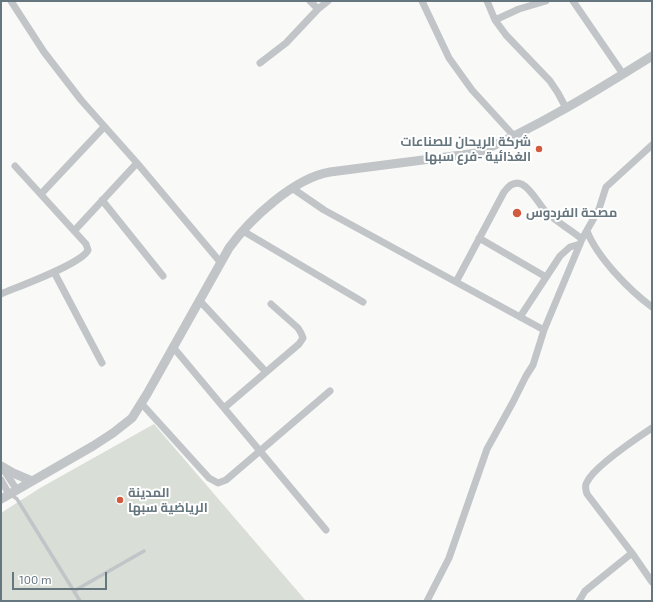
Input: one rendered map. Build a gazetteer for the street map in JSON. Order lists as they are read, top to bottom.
{
  "places": ["شركة الريحان للصناعات الغذائية -فرع سبها", "مصحة الفردوس", "المدينة الرياضية سبها"],
  "scale_bar": "100 m"
}
